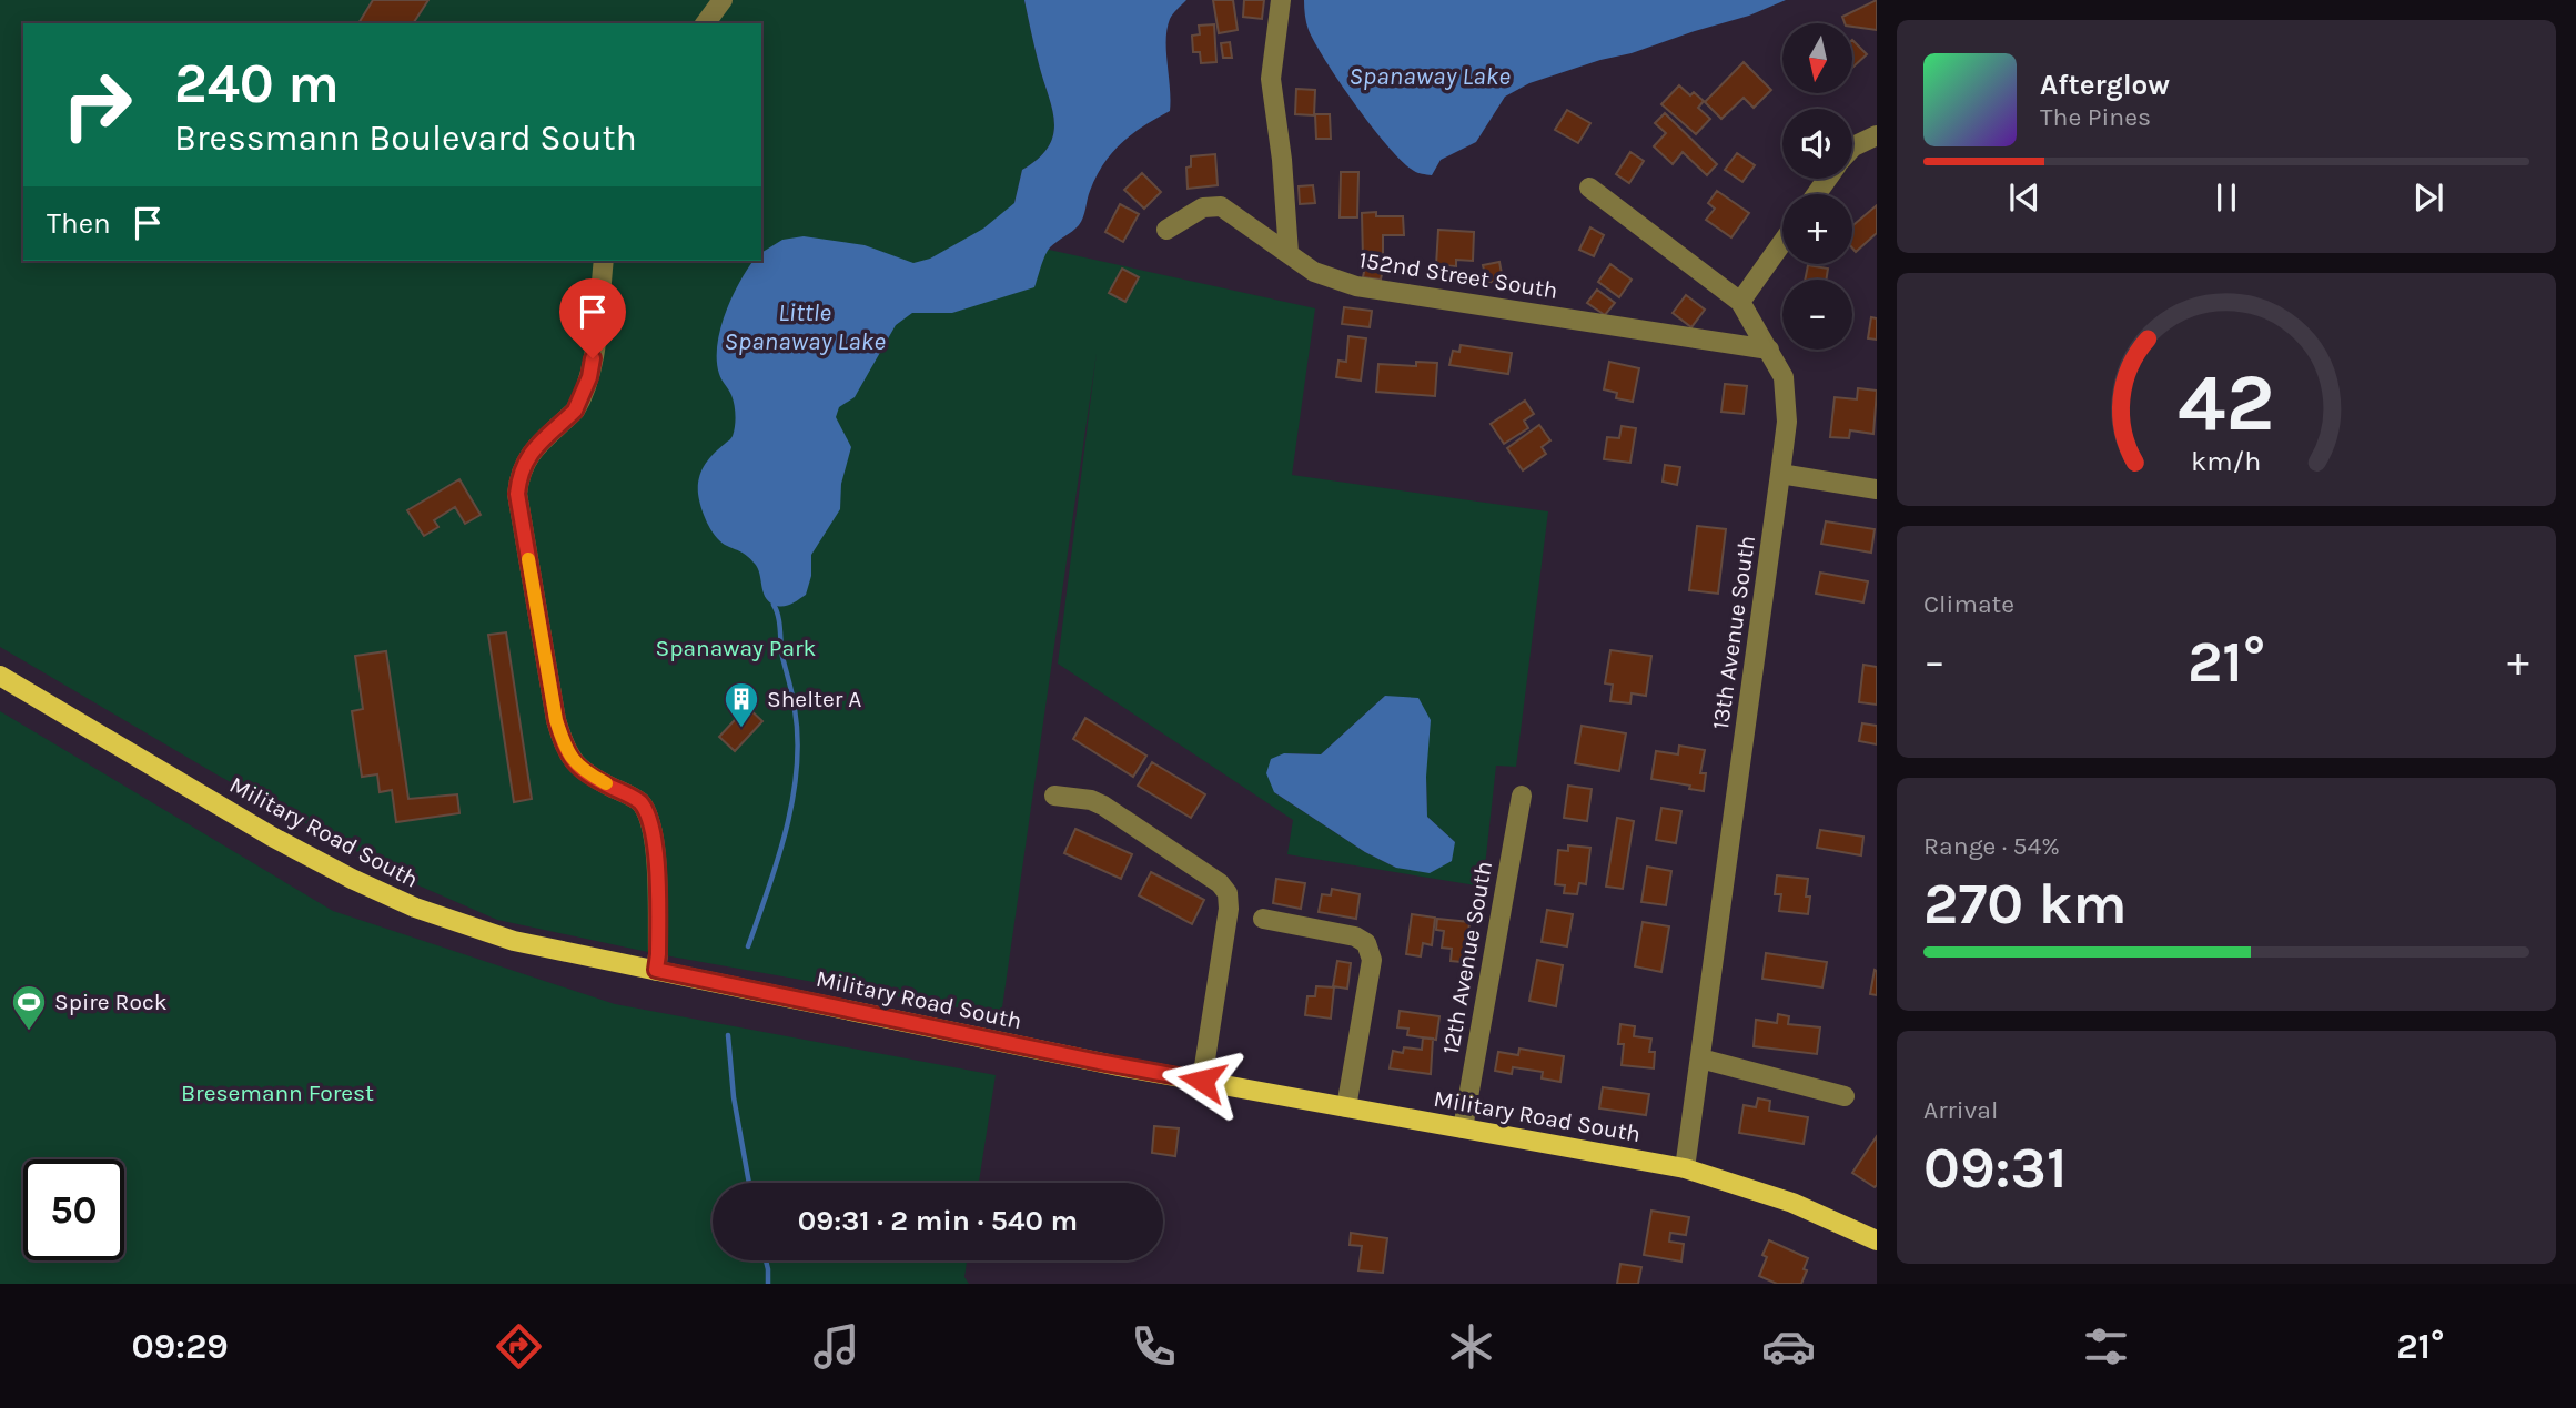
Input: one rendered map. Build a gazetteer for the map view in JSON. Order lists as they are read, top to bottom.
{
  "streets": {
    "main road": ["Military Road South"],
    "street": ["152nd Street South", "13th Avenue South", "12th Avenue South"]
  },
  "crossings": [
    ["152nd Street South", "13th Avenue South"],
    ["13th Avenue South", "Military Road South"],
    ["Military Road South", "12th Avenue South"]
  ],
  "water": ["Spanaway Lake", "Little Spanaway Lake"],
  "parks": ["Spanaway Park", "Bresemann Forest"],
  "places": {
    "building": ["Shelter A"],
    "sports": ["Spire Rock"]
  },
  "north": "bottom",
  "page": {
    "map_buttons": ["+", "−"],
    "turn": ["240 m", "Bressmann Boulevard South"],
    "song": ["Afterglow", "The Pines"],
    "then": "Then",
    "tile": [
      "Climate",
      ["Range · 54%", "270 km"],
      ["Arrival", "09:31"]
    ],
    "heat": ["−", "21°", "+"],
    "limit": "50",
    "trip": "09:31 · 2 min · 540 m",
    "tabs": ["09:29", "21°"],
    "gauge": ["42", "km/h"]
  }
}
